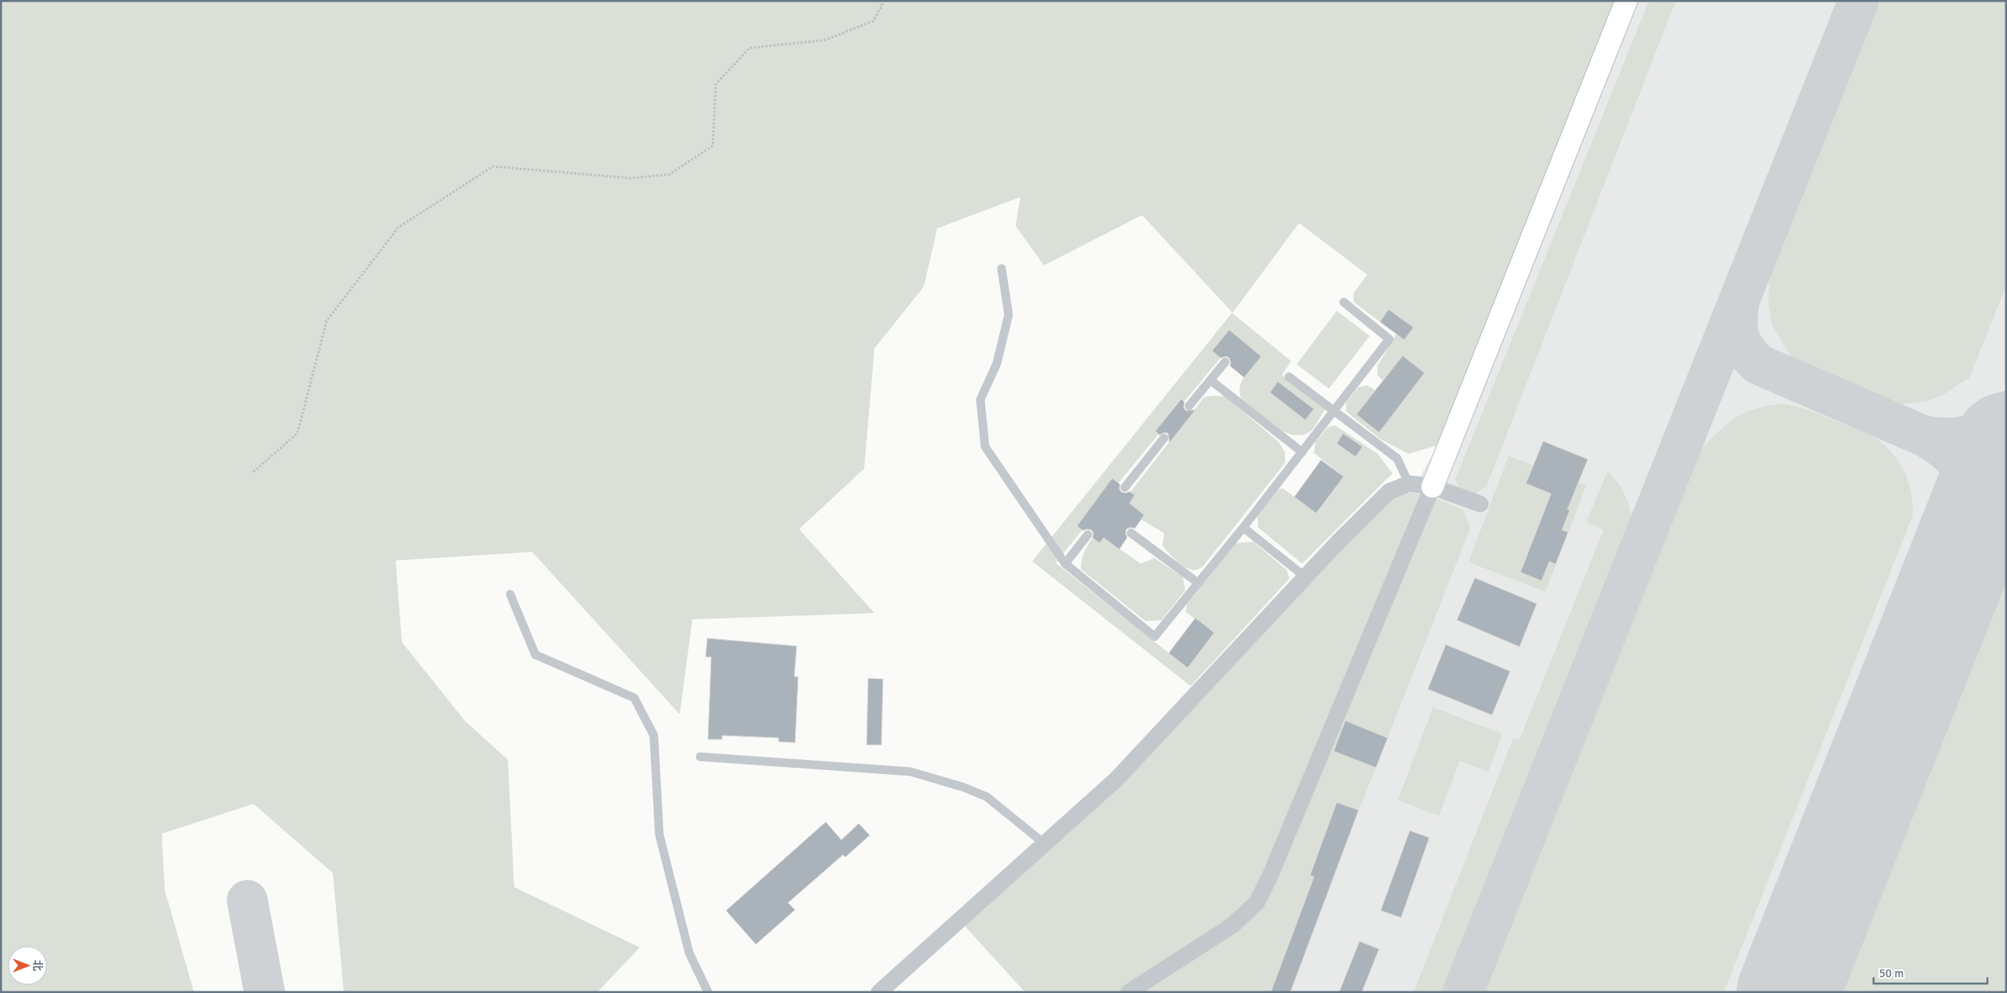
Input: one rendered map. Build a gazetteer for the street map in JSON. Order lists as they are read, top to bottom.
{
  "scale_bar": "50 m",
  "north": "right"
}
